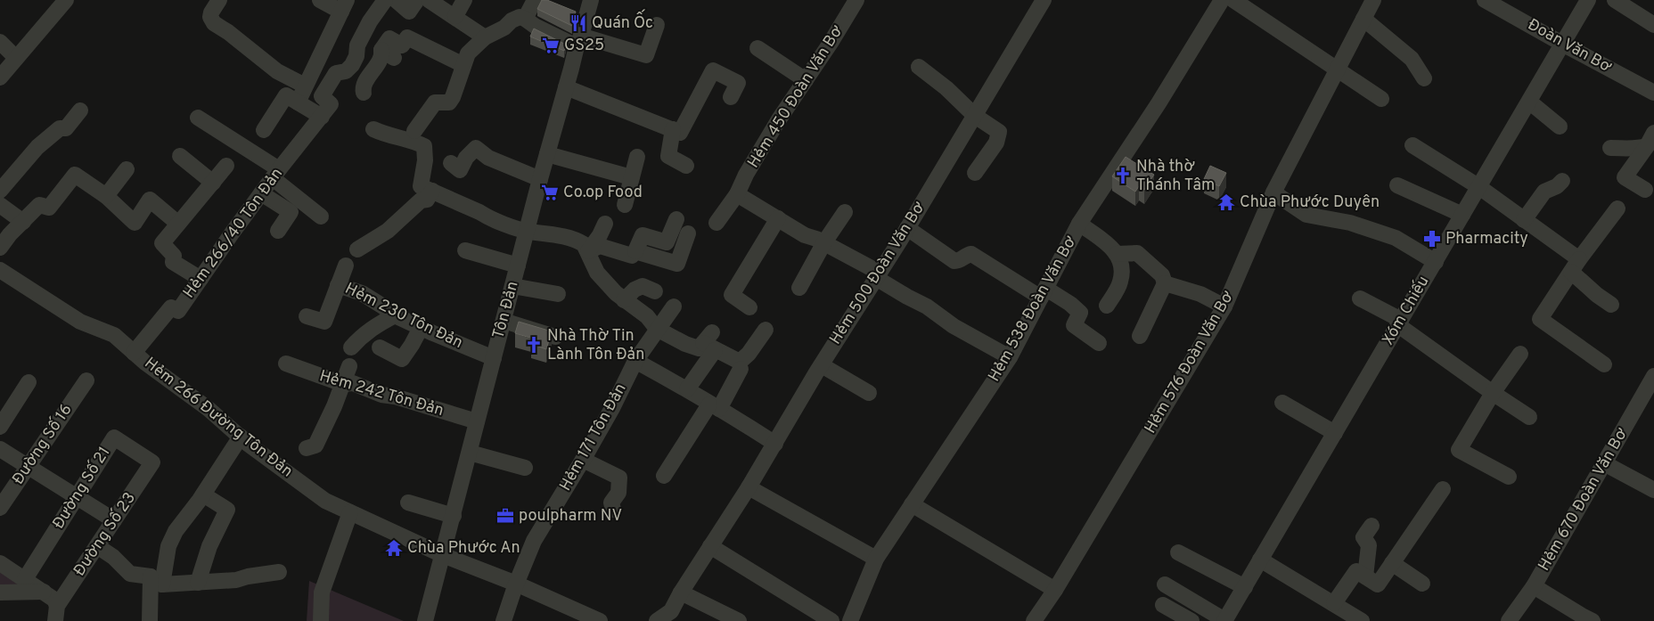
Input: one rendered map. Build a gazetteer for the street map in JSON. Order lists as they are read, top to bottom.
{
  "streets": {
    "street": [
      "Đoàn Văn Bơ",
      "Hẻm 450 Đoàn Văn Bơ",
      "Hẻm 266/40 Tôn Đản",
      "Hẻm 500 Đoàn Văn Bơ",
      "Hẻm 538 Đoàn Văn Bơ",
      "Tôn Đản",
      "Xóm Chiếu",
      "Hẻm 230 Tôn Đản",
      "Hẻm 576 Đoàn Văn Bơ",
      "Hẻm 242 Tôn Đản",
      "Hẻm 266 Đường Tôn Đản",
      "Hẻm 171 Tôn Đản",
      "Đường Số 16",
      "Đường Số 21",
      "Hẻm 670 Đoàn Văn Bơ",
      "Đường Số 23"
    ]
  },
  "crossings": [
    ["Đoàn Văn Bơ", "Xóm Chiếu"],
    ["Hẻm 266/40 Tôn Đản", "Hẻm 266 Đường Tôn Đản"],
    ["Tôn Đản", "Hẻm 230 Tôn Đản"],
    ["Tôn Đản", "Hẻm 242 Tôn Đản"],
    ["Tôn Đản", "Hẻm 266 Đường Tôn Đản"],
    ["Hẻm 266 Đường Tôn Đản", "Hẻm 171 Tôn Đản"],
    ["Đường Số 21", "Đường Số 23"]
  ],
  "places": {
    "restaurant": ["Quán Ốc"],
    "supermarket": ["GS25", "Co.op Food"],
    "church": ["Nhà thờ Thánh Tâm", "Nhà Thờ Tin Lành Tôn Đản"],
    "temple": ["Chùa Phước Duyên", "Chùa Phước An"],
    "pharmacy": ["Pharmacity"],
    "office": ["poulpharm NV"]
  }
}
